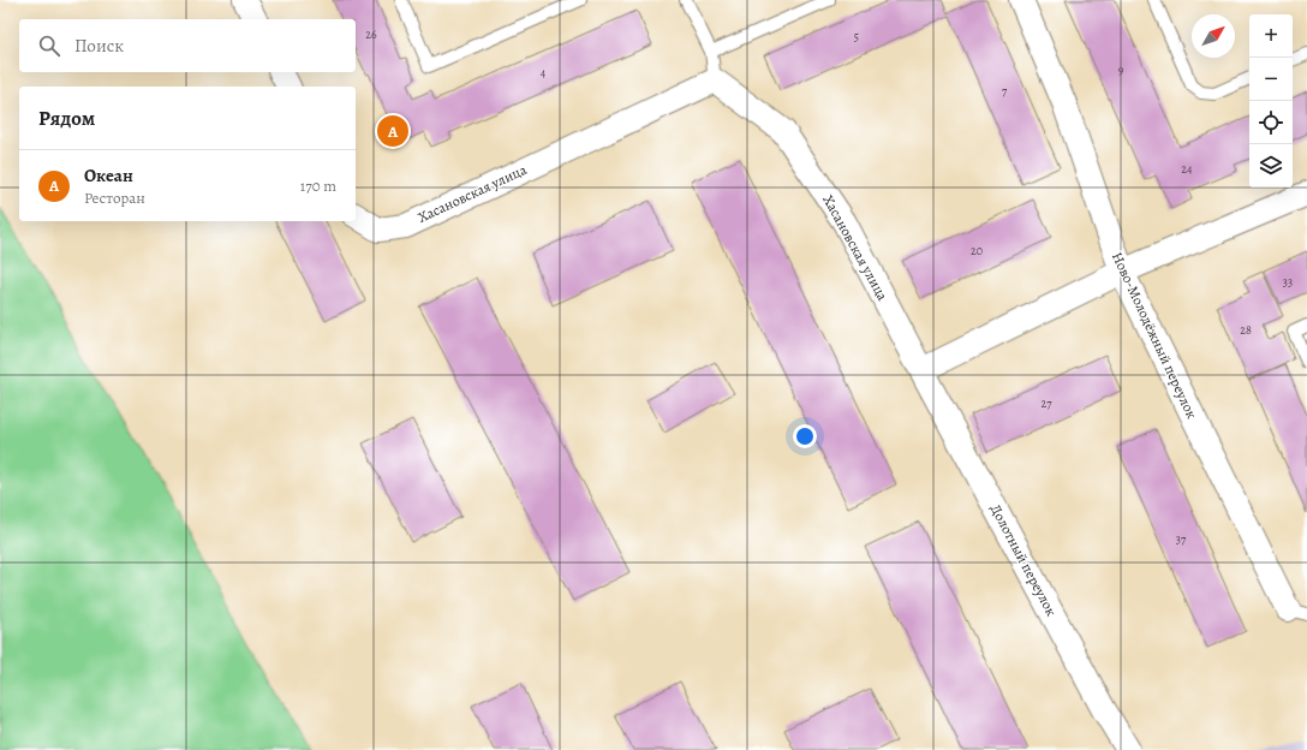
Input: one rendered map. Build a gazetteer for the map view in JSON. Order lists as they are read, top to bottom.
{
  "streets": {
    "street": ["Хасановская улица", "Ново-Молодёжный переулок", "Долотный переулок"]
  },
  "crossings": [
    ["Хасановская улица", "Долотный переулок"]
  ],
  "house_numbers": [
    "26",
    "5",
    "9",
    "4",
    "7",
    "24",
    "20",
    "33",
    "28",
    "27",
    "37"
  ],
  "north": "top right",
  "page": {
    "map_buttons": ["+", "−"],
    "search": "Поиск",
    "heading": "Рядом",
    "pins": "A",
    "list": [
      {
        "mark": "A",
        "name": "Океан",
        "note": "Ресторан",
        "value": "170 m"
      }
    ]
  }
}
